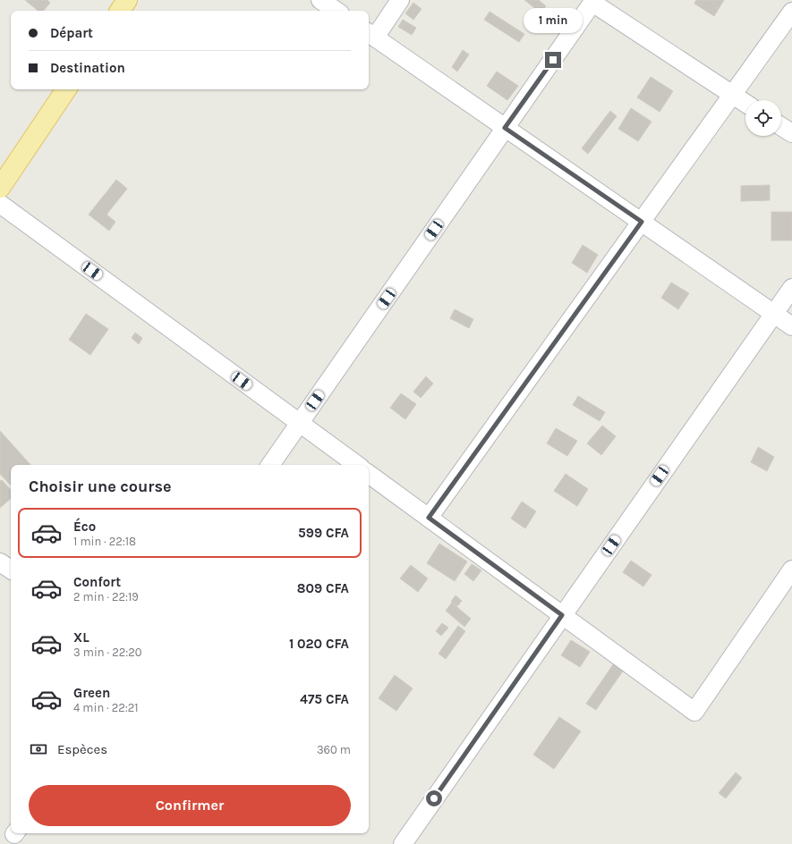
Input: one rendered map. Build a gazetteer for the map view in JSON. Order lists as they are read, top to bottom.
{
  "page": {
    "bubble": "1 min",
    "banner": ["Départ", "Destination"],
    "heading": "Choisir une course",
    "list": [
      {
        "name": "Éco",
        "note": "1 min · 22:18",
        "value": "599 CFA"
      },
      {
        "name": "Confort",
        "note": "2 min · 22:19",
        "value": "809 CFA"
      },
      {
        "name": "XL",
        "note": "3 min · 22:20",
        "value": "1 020 CFA"
      },
      {
        "name": "Green",
        "note": "4 min · 22:21",
        "value": "475 CFA"
      }
    ],
    "pay": ["Espèces", "360 m"],
    "buttons": "Confirmer"
  }
}
